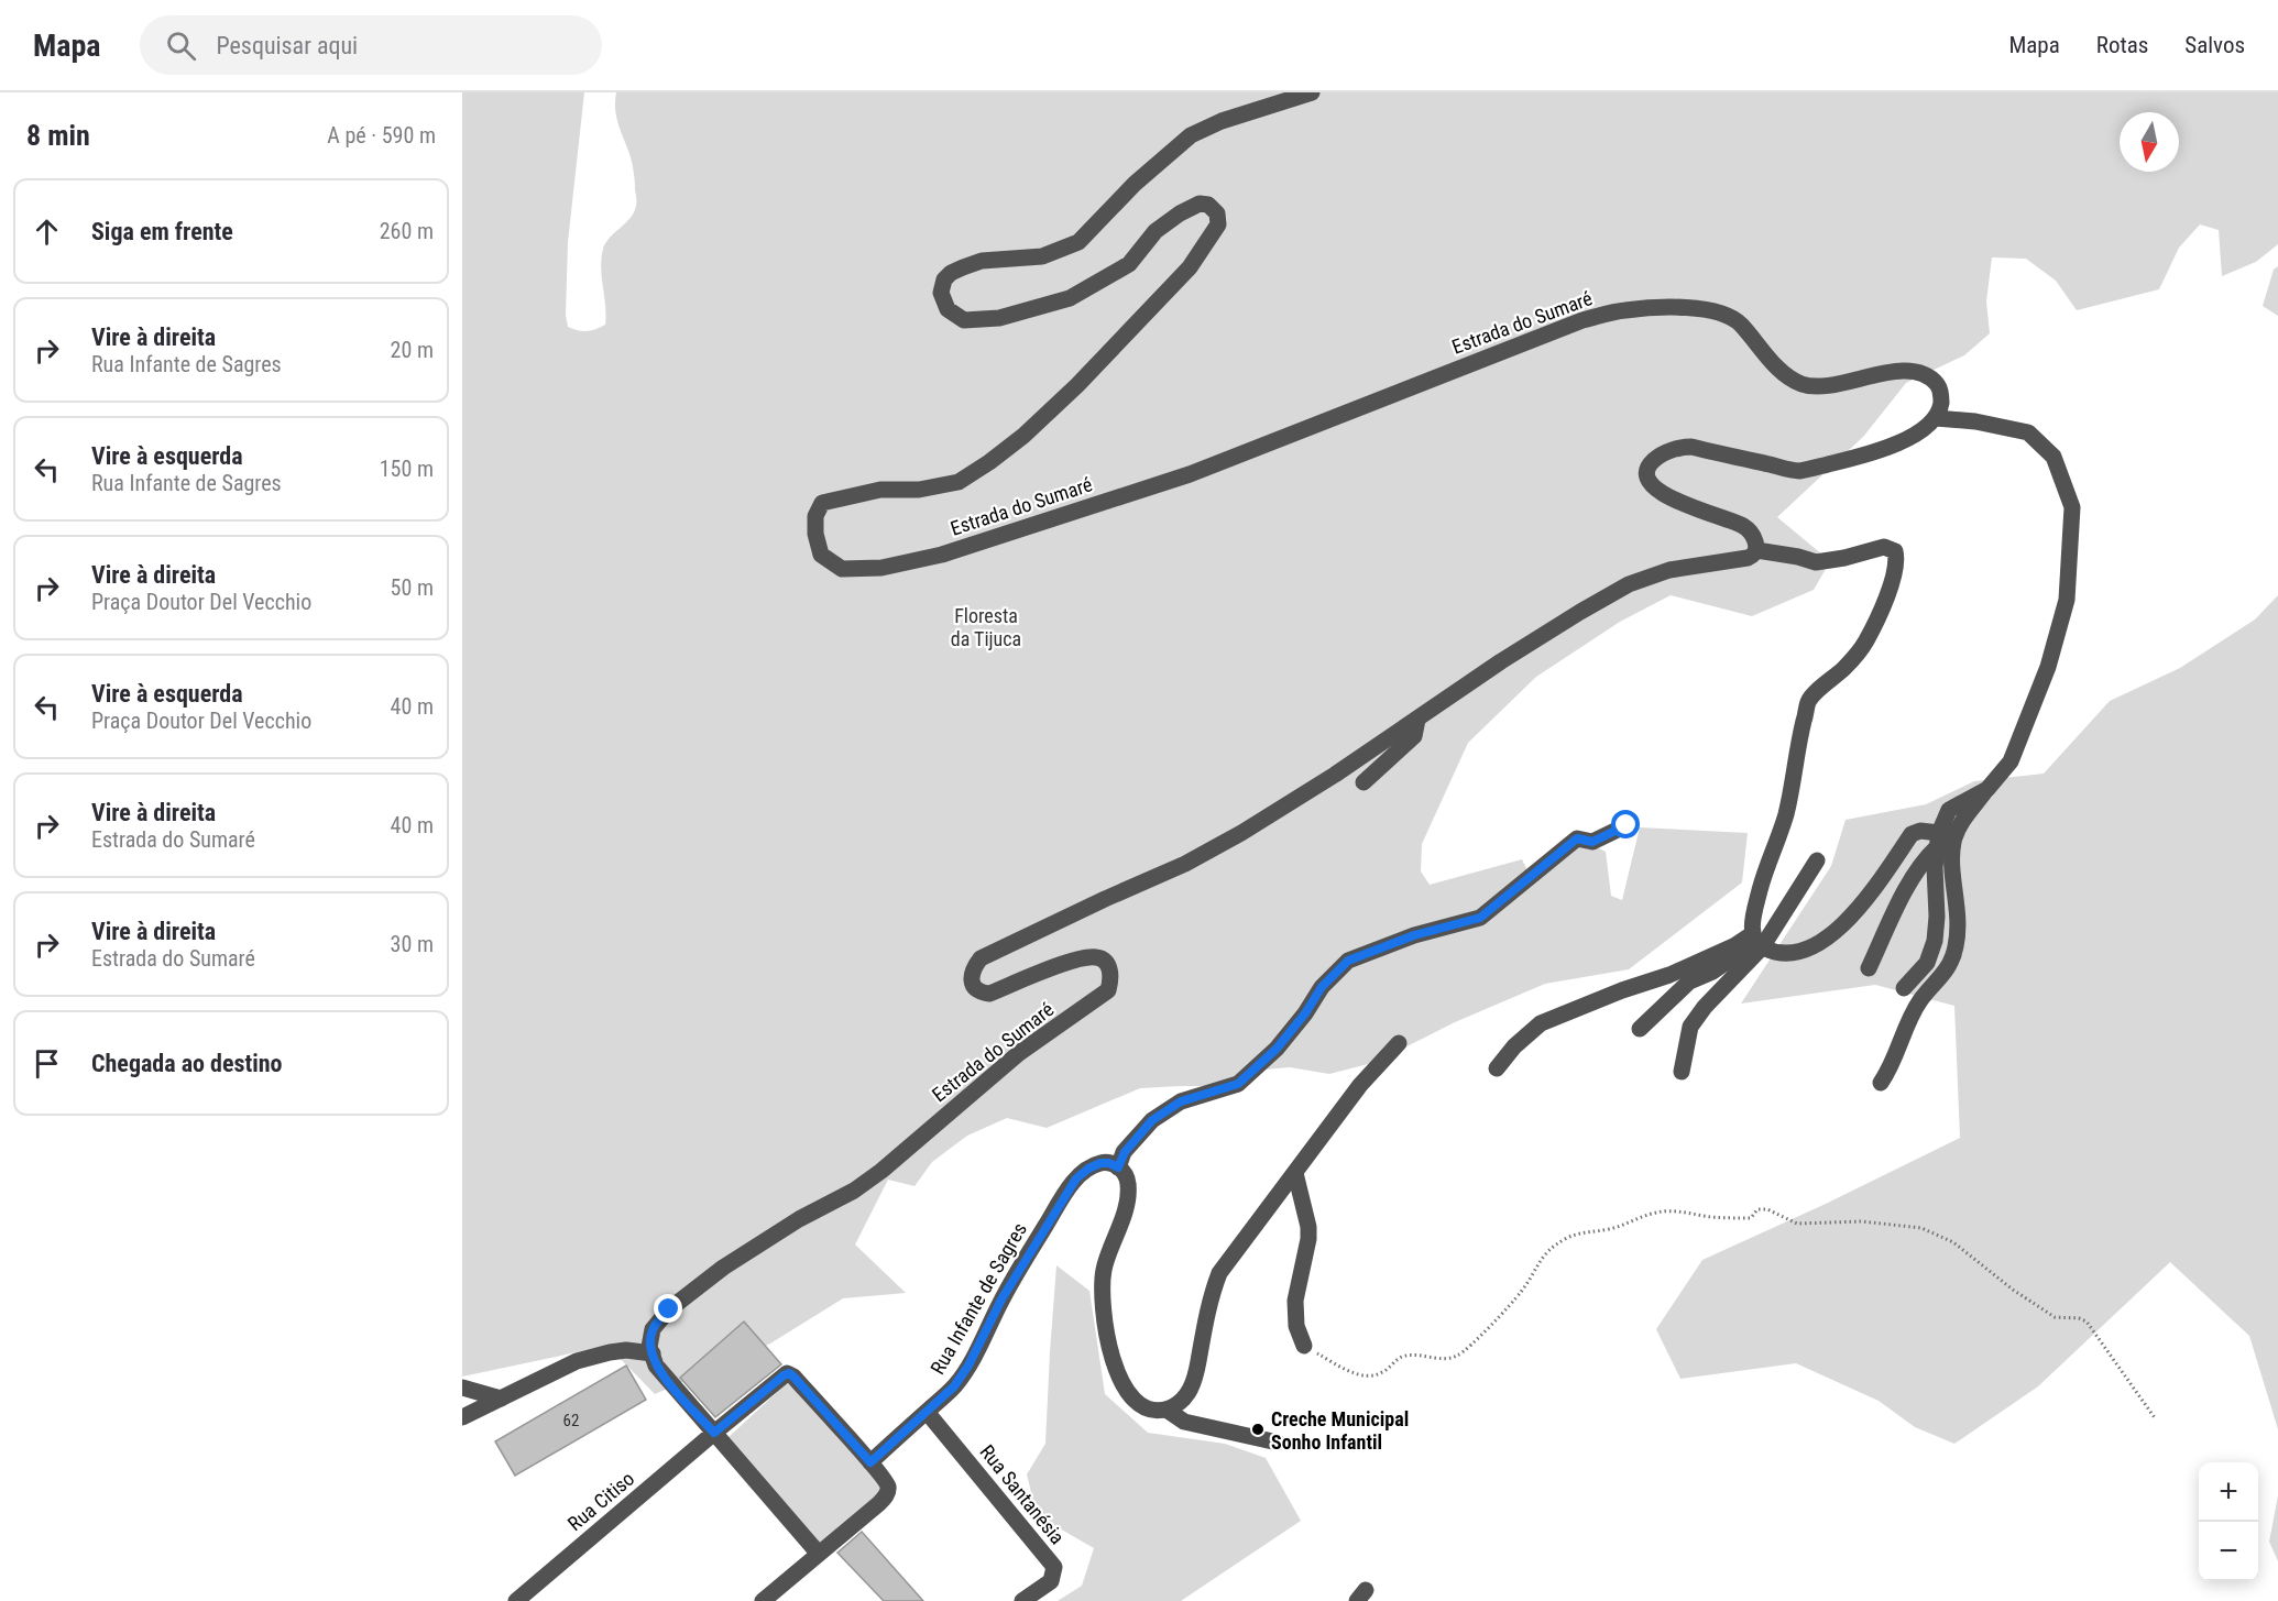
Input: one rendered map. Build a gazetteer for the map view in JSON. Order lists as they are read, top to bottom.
{
  "streets": {
    "street": [
      "Estrada do Sumaré",
      "Rua Infante de Sagres",
      "Rua Santanésia",
      "Rua Citiso"
    ]
  },
  "crossings": [
    ["Rua Infante de Sagres", "Rua Santanésia"],
    ["Rua Infante de Sagres", "Rua Citiso"]
  ],
  "parks": ["Floresta da Tijuca"],
  "places": ["Creche Municipal Sonho Infantil"],
  "house_numbers": ["62"],
  "north": "bottom",
  "page": {
    "header": "Mapa",
    "search": "Pesquisar aqui",
    "nav": ["Mapa", "Rotas", "Salvos"],
    "heading": ["8 min", "A pé · 590 m"],
    "list": [
      ["Siga em frente", "260 m"],
      ["Vire à direita", "Rua Infante de Sagres", "20 m"],
      ["Vire à esquerda", "Rua Infante de Sagres", "150 m"],
      ["Vire à direita", "Praça Doutor Del Vecchio", "50 m"],
      ["Vire à esquerda", "Praça Doutor Del Vecchio", "40 m"],
      ["Vire à direita", "Estrada do Sumaré", "40 m"],
      ["Vire à direita", "Estrada do Sumaré", "30 m"],
      "Chegada ao destino"
    ],
    "map_buttons": ["+", "−"]
  }
}
